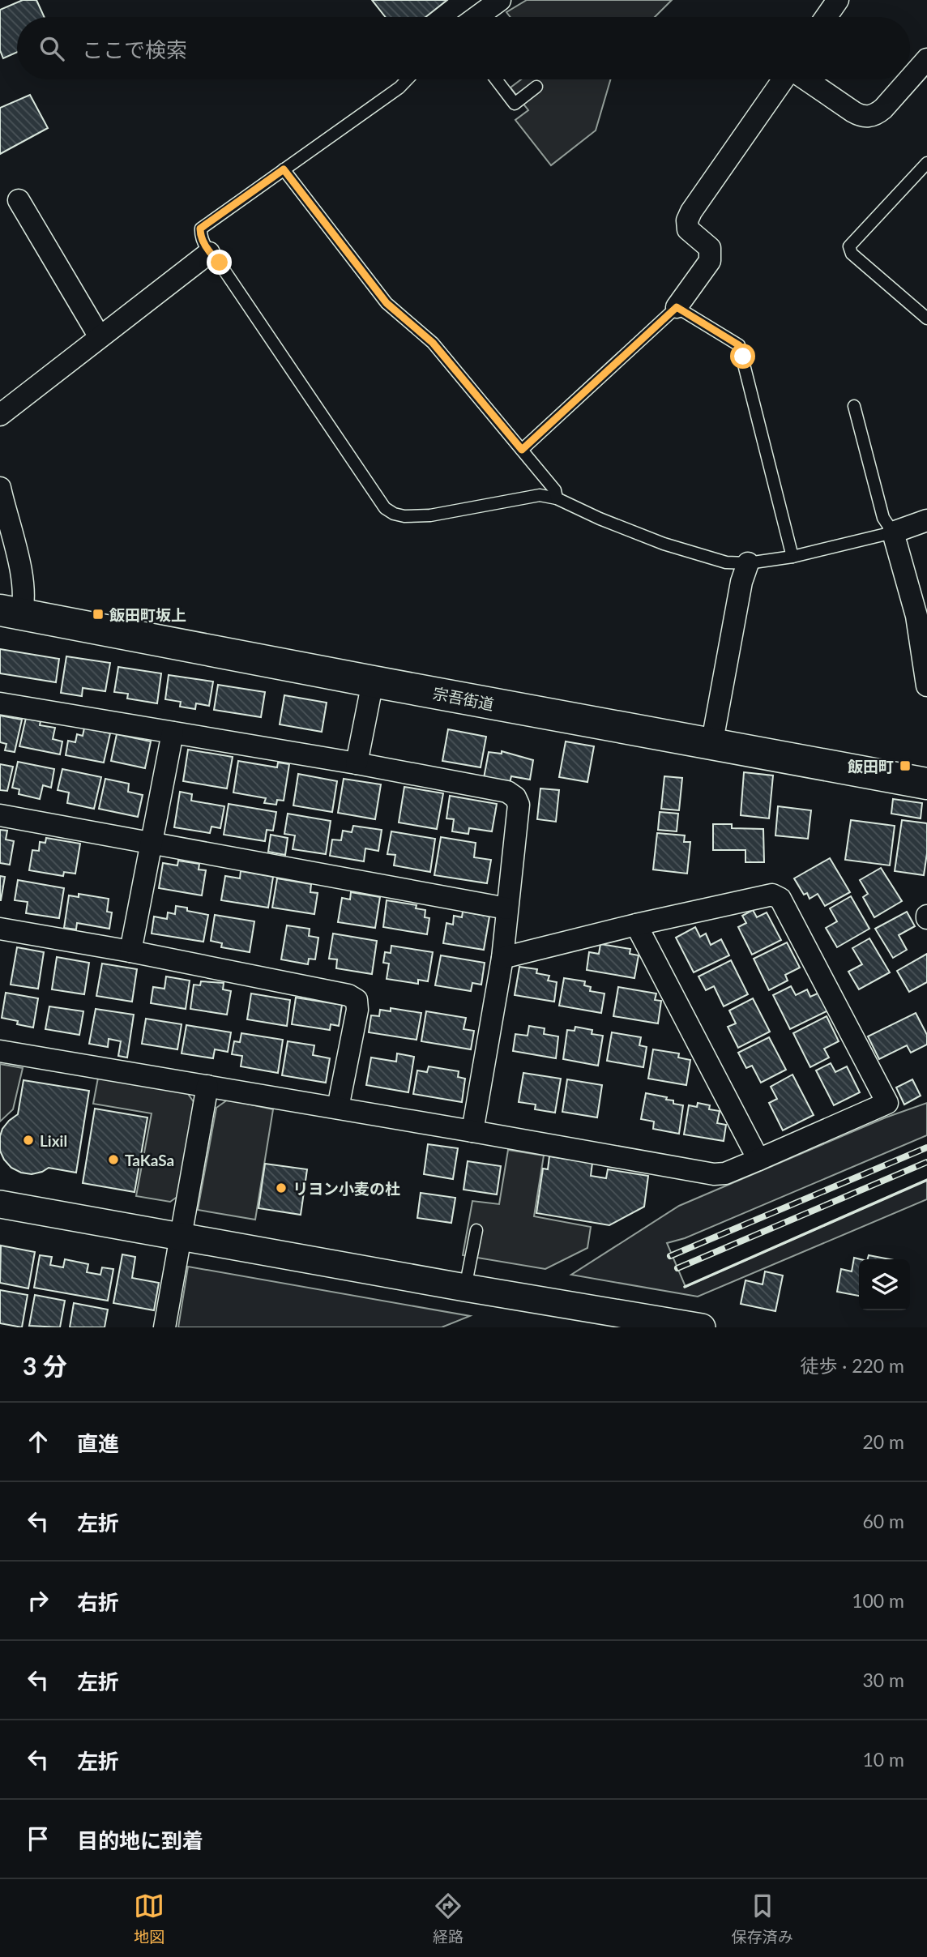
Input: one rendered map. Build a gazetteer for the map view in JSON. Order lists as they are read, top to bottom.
{
  "streets": {
    "highway": ["宗吾街道"]
  },
  "places": {
    "transit": ["飯田町坂上", "飯田町"],
    "other": ["Lixil", "TaKaSa", "リヨン小麦の杜"]
  },
  "page": {
    "search": "ここで検索",
    "heading": ["3 分", "徒歩 · 220 m"],
    "list": [
      ["直進", "20 m"],
      ["左折", "60 m"],
      ["右折", "100 m"],
      ["左折", "30 m"],
      ["左折", "10 m"],
      "目的地に到着"
    ],
    "nav": ["地図", "経路", "保存済み"]
  }
}
